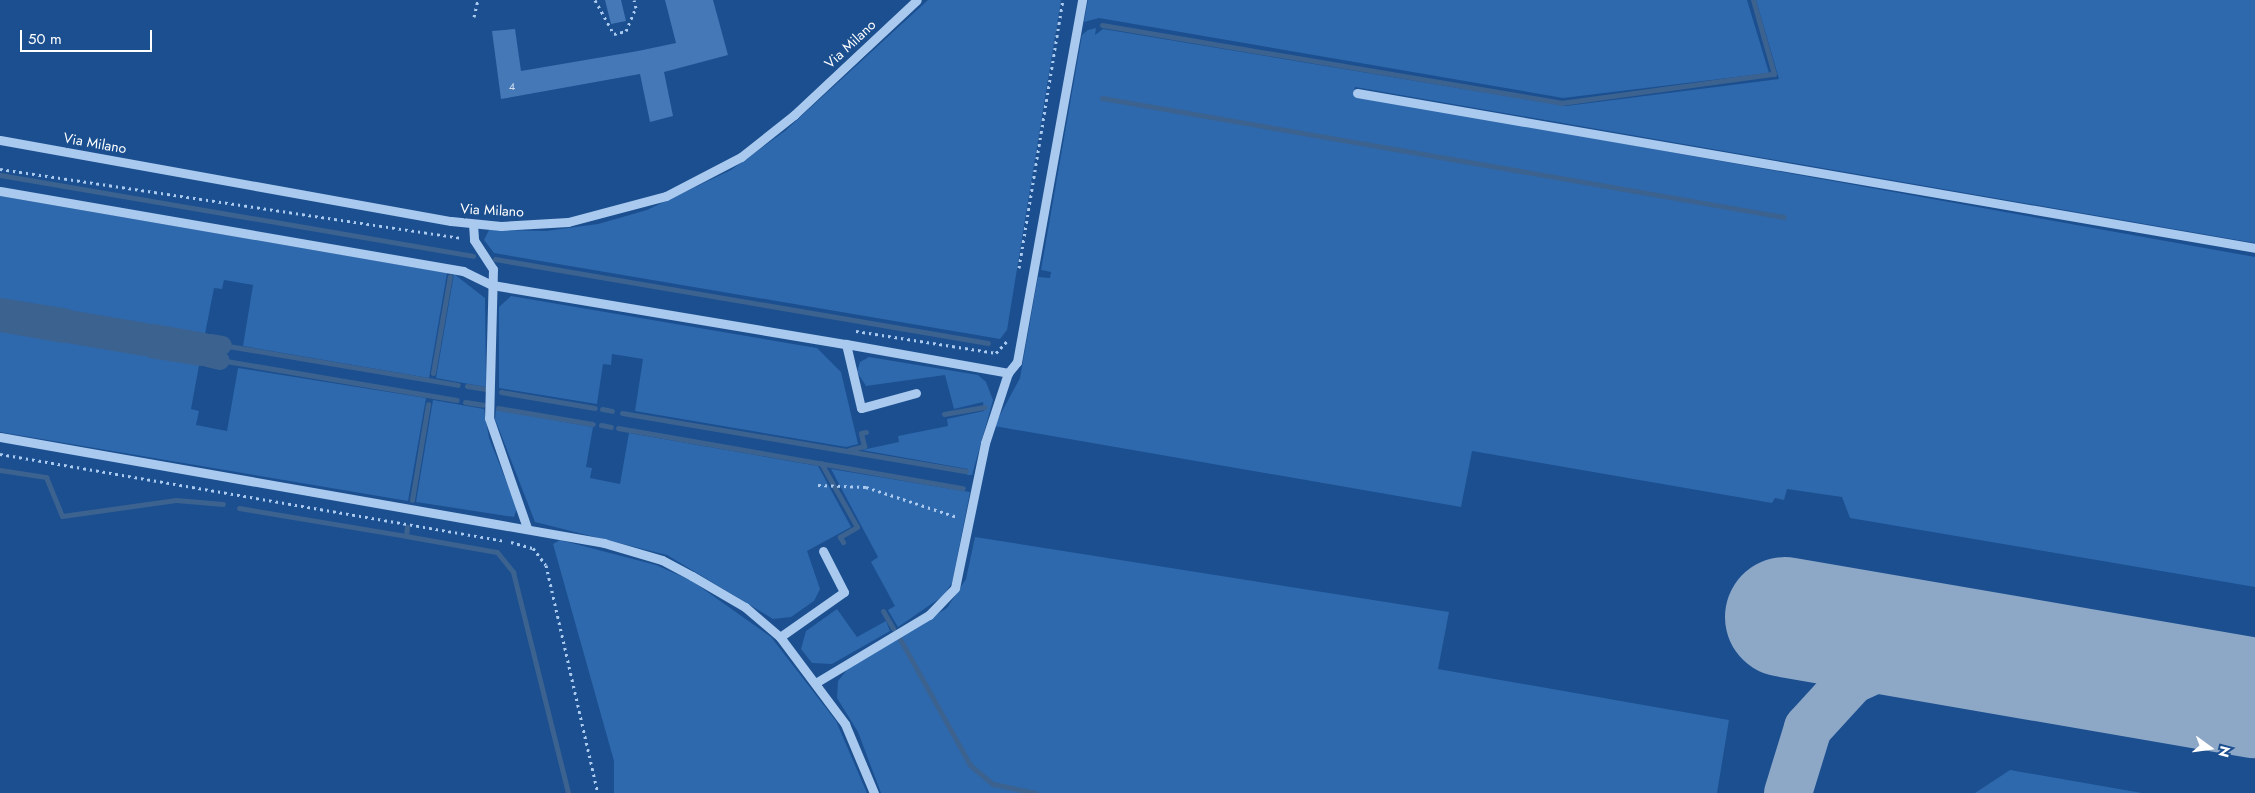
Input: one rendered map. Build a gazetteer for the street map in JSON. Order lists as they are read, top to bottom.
{
  "streets": {
    "street": ["Via Milano"]
  },
  "house_numbers": ["4"],
  "scale_bar": "50 m",
  "north": "right"
}
